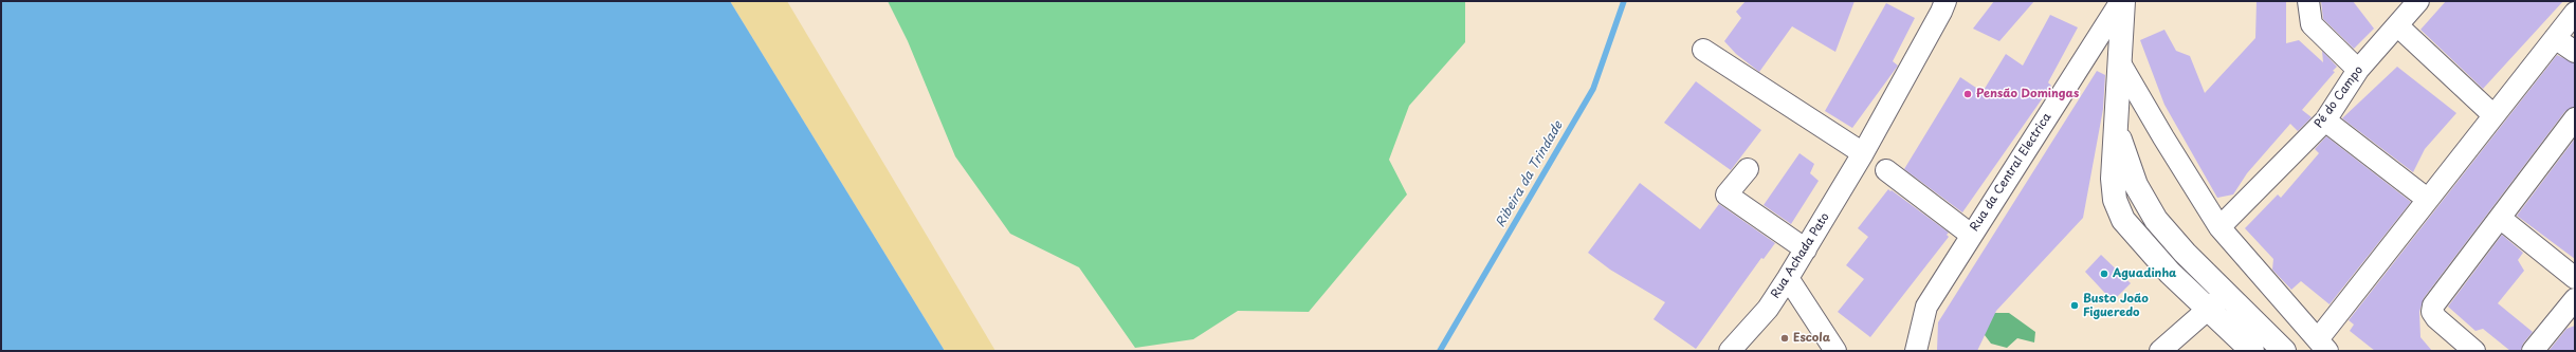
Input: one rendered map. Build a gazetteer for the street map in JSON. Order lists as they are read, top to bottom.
{
  "streets": {
    "street": ["Pé do Campo", "Rua da Central Electrica", "Rua Achada Pato"]
  },
  "water": ["Ribeira da Trindade"],
  "places": [
    "Pensão Domingas",
    "Aguadinha",
    "Busto João Figueredo",
    "Escola"
  ]
}
